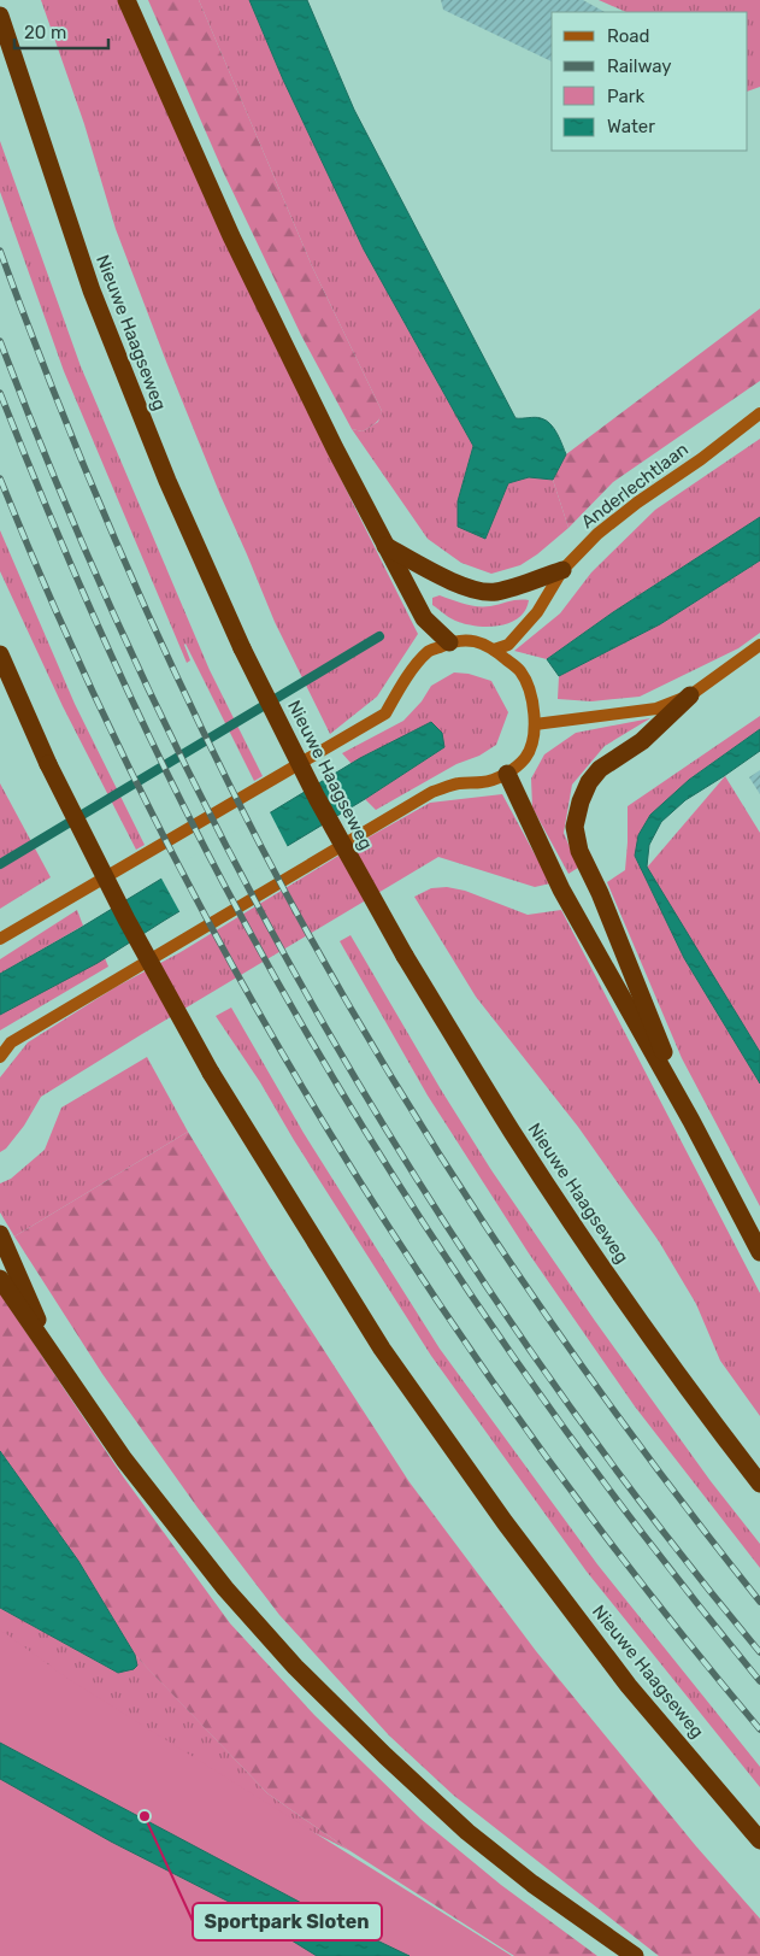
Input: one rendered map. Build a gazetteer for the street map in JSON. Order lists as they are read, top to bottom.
{
  "streets": {
    "highway": ["Nieuwe Haagseweg"],
    "main road": ["Anderlechtlaan"]
  },
  "places": ["Sportpark Sloten"],
  "legend": [
    "Road",
    "Railway",
    "Park",
    "Water"
  ],
  "scale_bar": "20 m"
}
